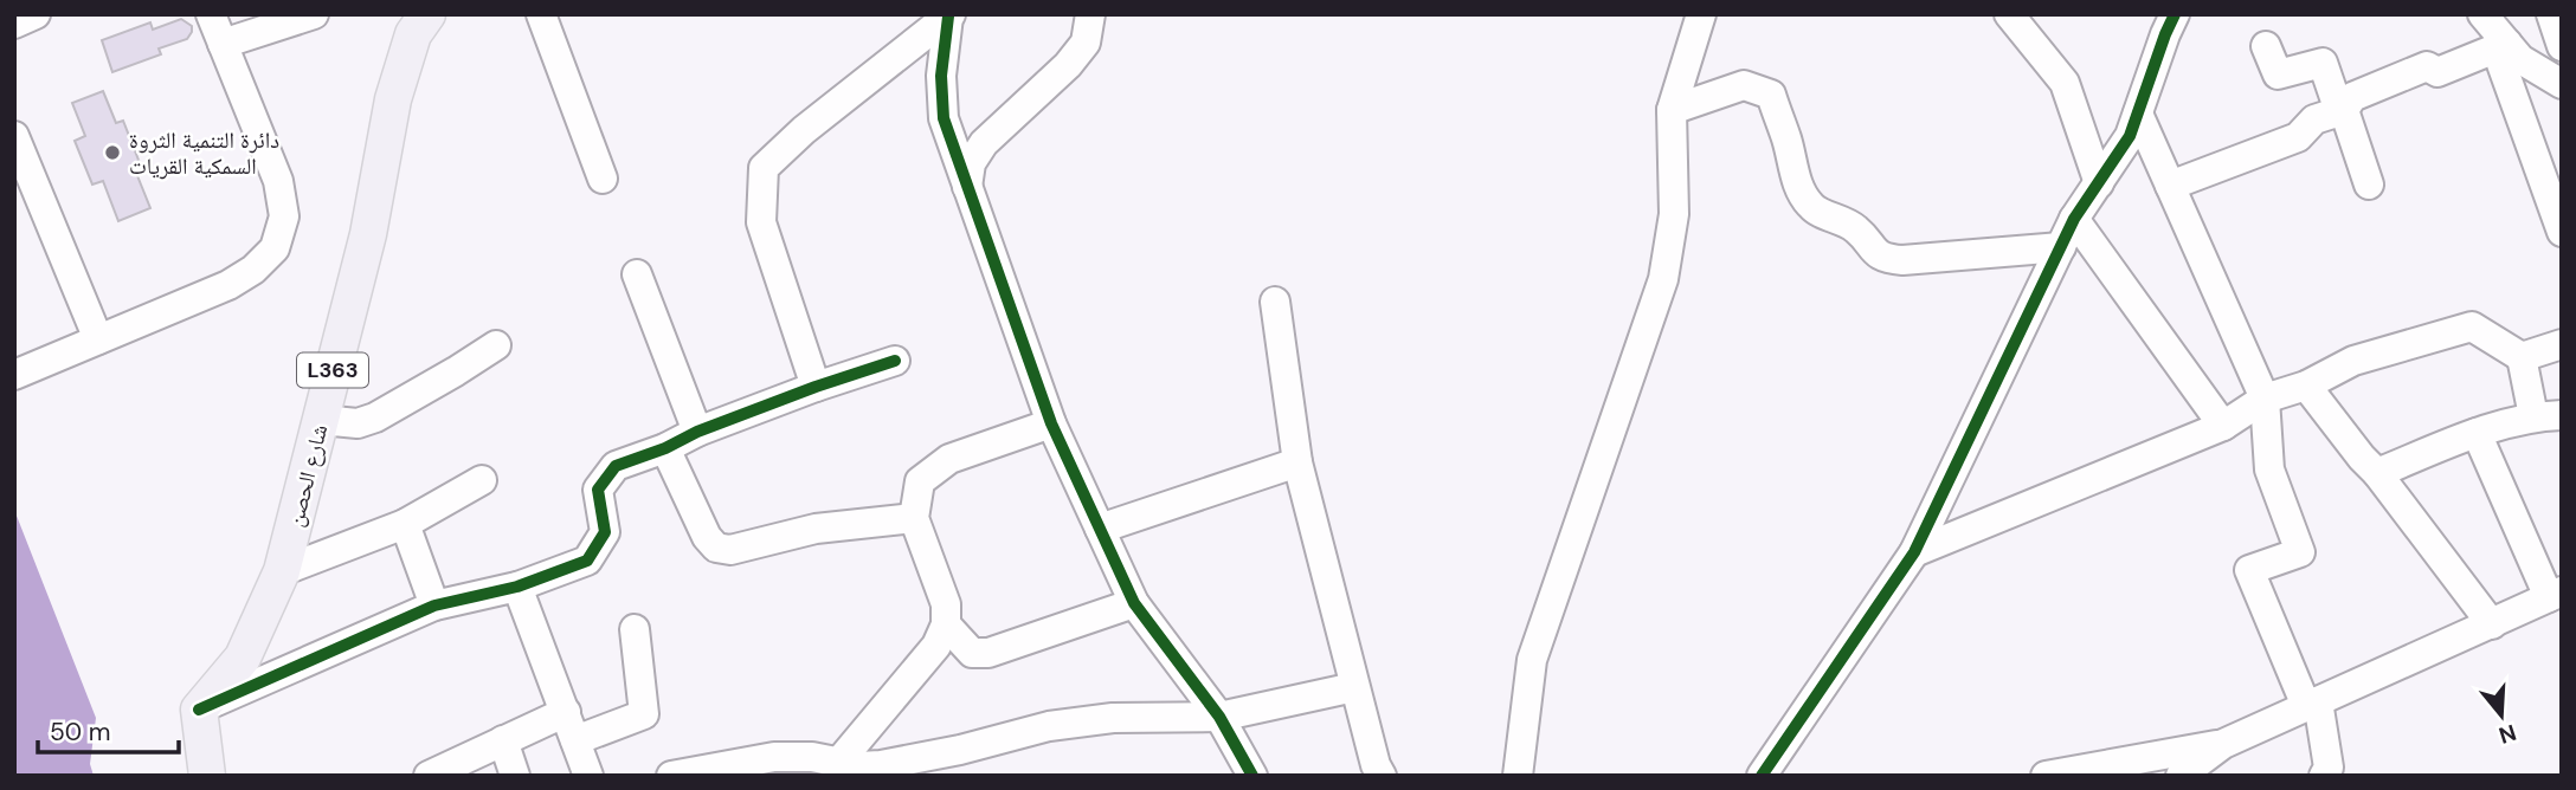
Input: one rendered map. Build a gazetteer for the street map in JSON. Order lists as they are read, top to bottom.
{
  "streets": {
    "main road": ["L363", "شارع الحصن"]
  },
  "places": ["دائرة التنمية الثروة السمكية القريات"],
  "scale_bar": "50 m",
  "north": "bottom"
}
